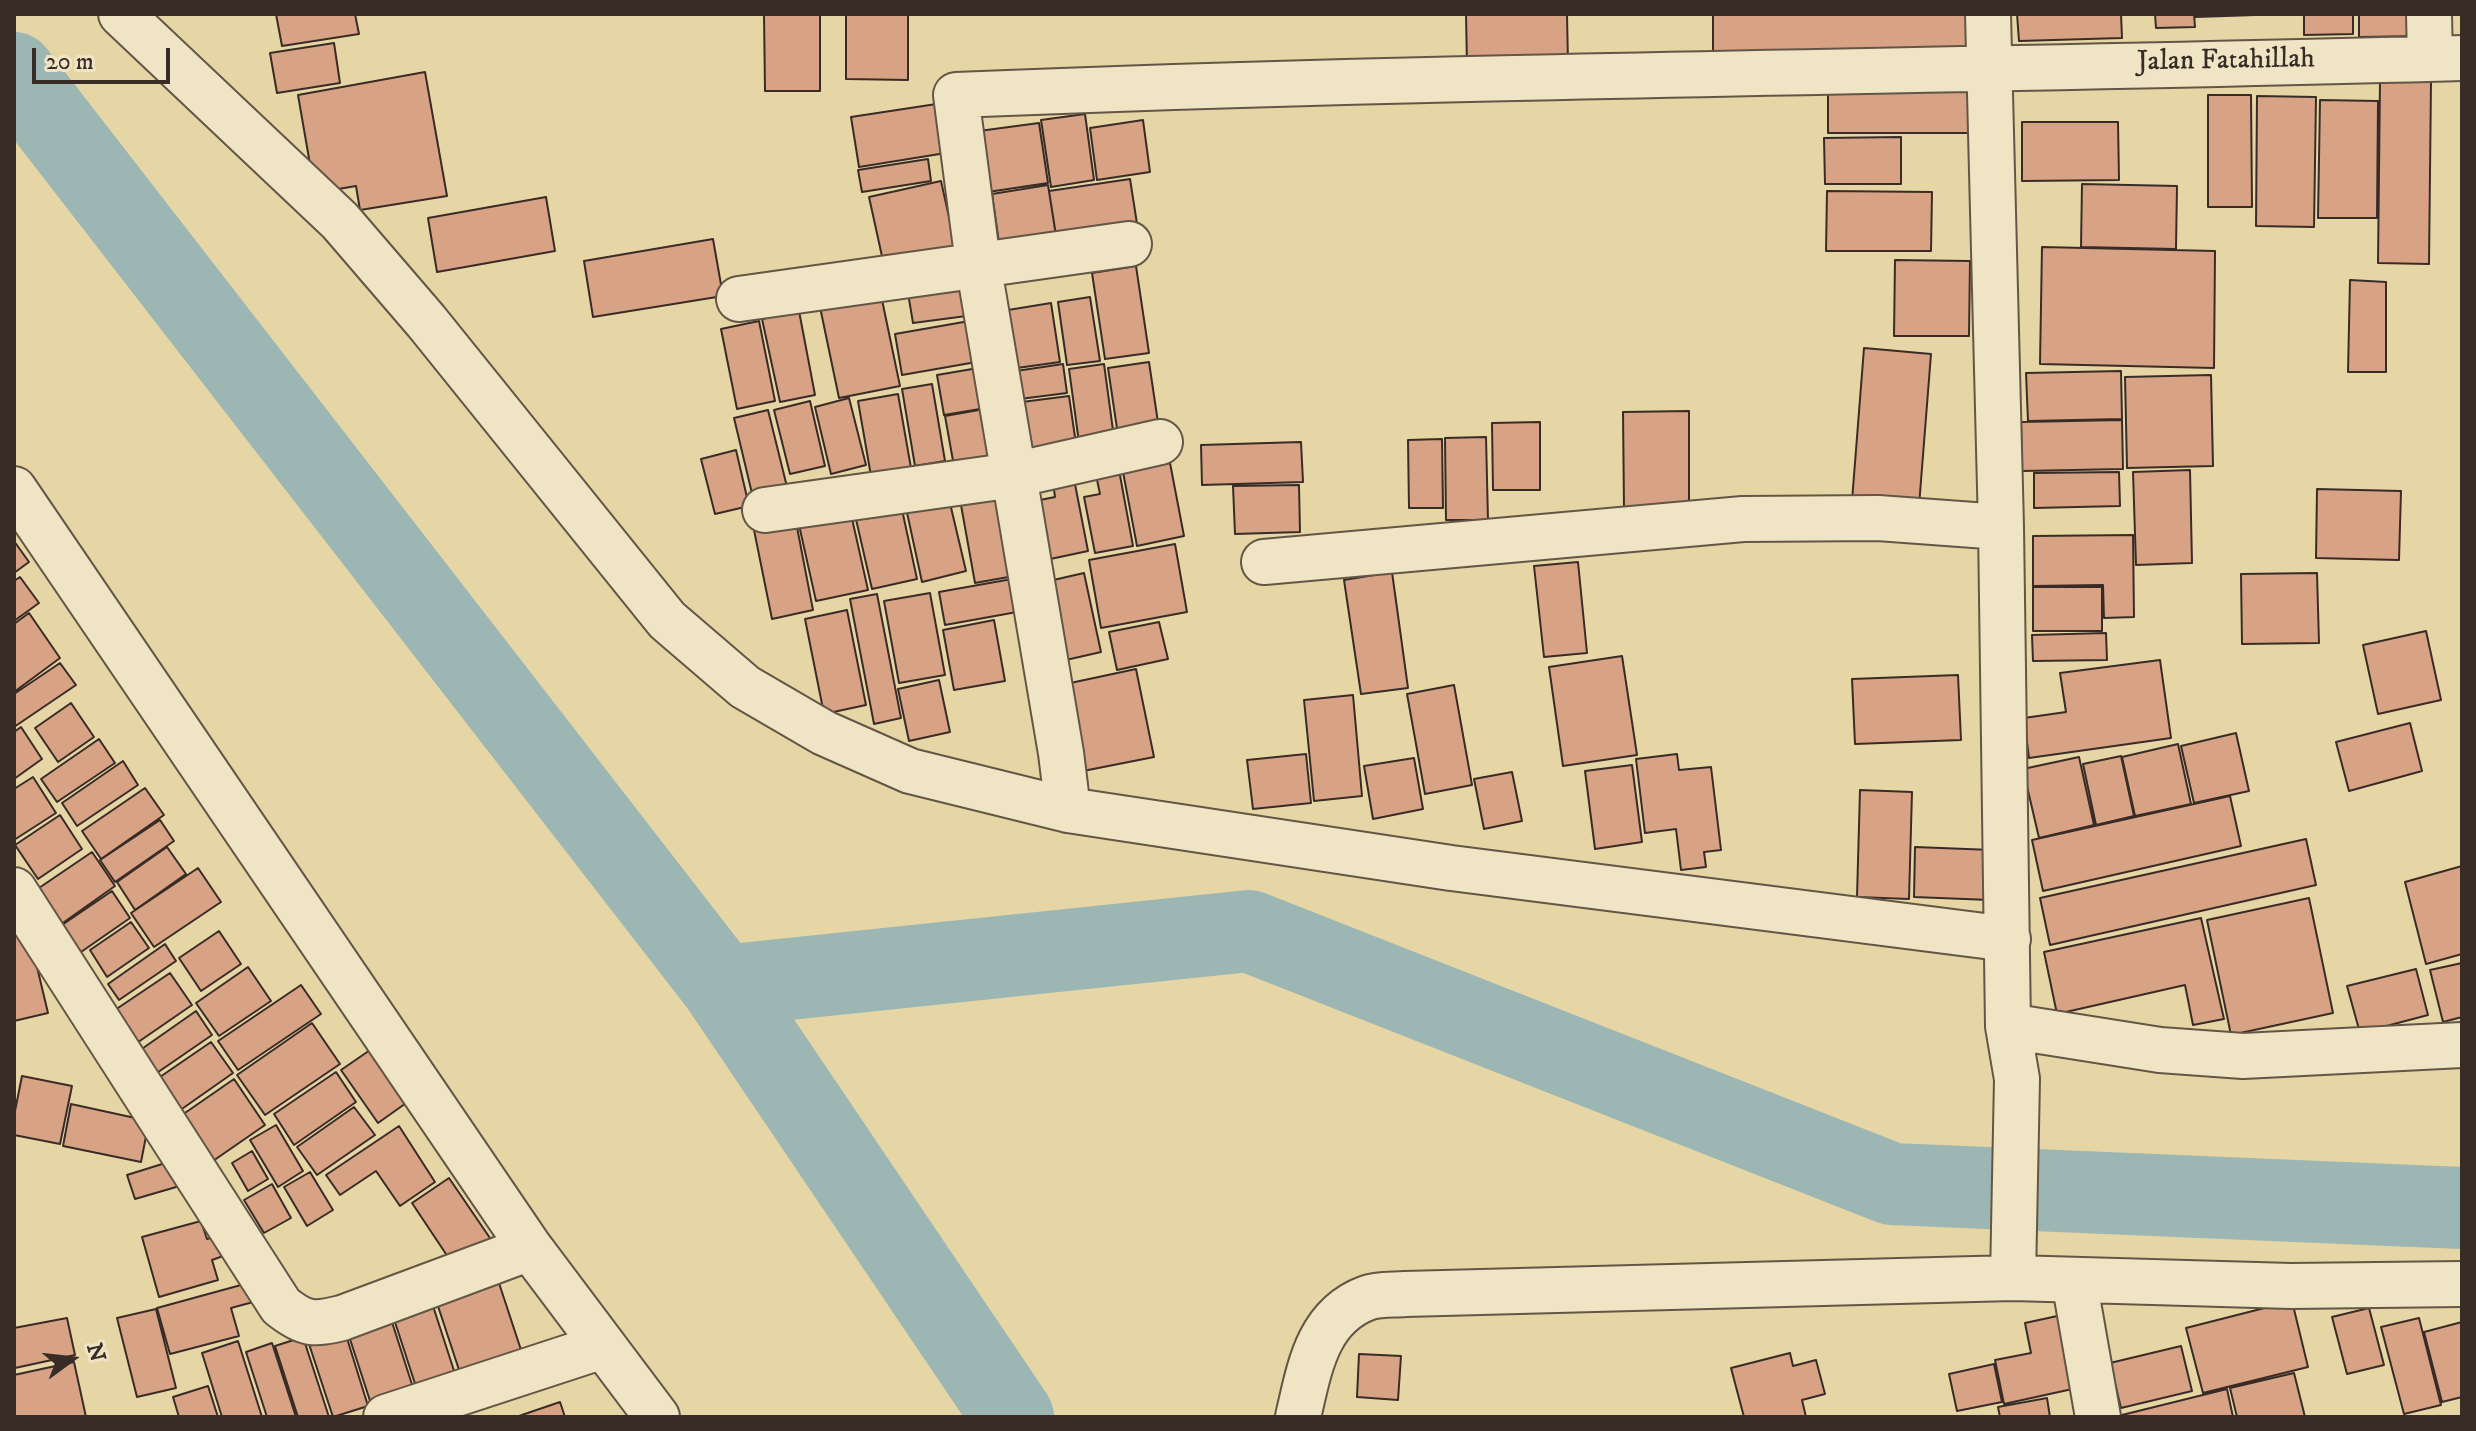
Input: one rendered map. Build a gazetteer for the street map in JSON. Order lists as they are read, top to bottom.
{
  "streets": {
    "street": ["Jalan Fatahillah"]
  },
  "scale_bar": "20 m",
  "north": "right"
}
